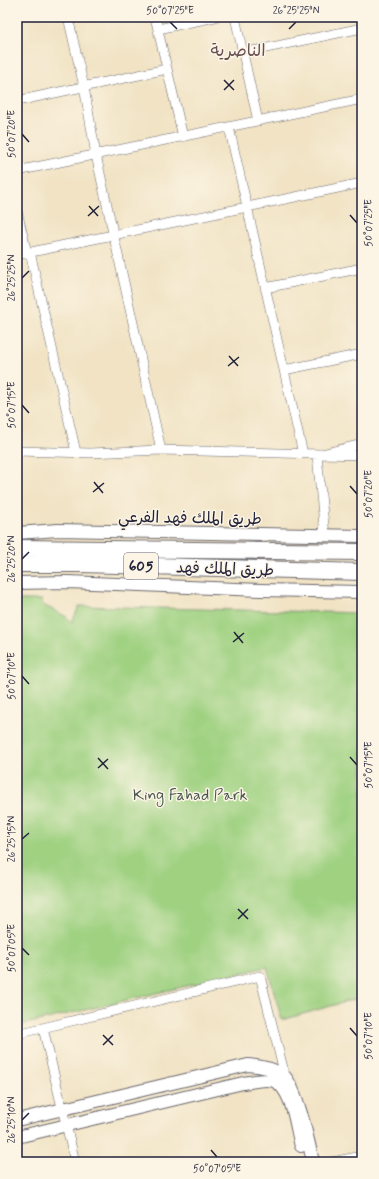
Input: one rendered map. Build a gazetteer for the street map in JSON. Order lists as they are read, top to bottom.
{
  "streets": {
    "highway": ["605", "طريق الملك فهد"],
    "street": ["طريق الملك فهد الفرعي"]
  },
  "districts": ["الناصرية"],
  "parks": ["King Fahad Park"],
  "coordinates": [
    "50°07'25\"E",
    "26°25'25\"N",
    "50°07'20\"E",
    "50°07'15\"E",
    "26°25'20\"N",
    "50°07'10\"E",
    "26°25'15\"N",
    "50°07'05\"E",
    "26°25'10\"N"
  ]
}
